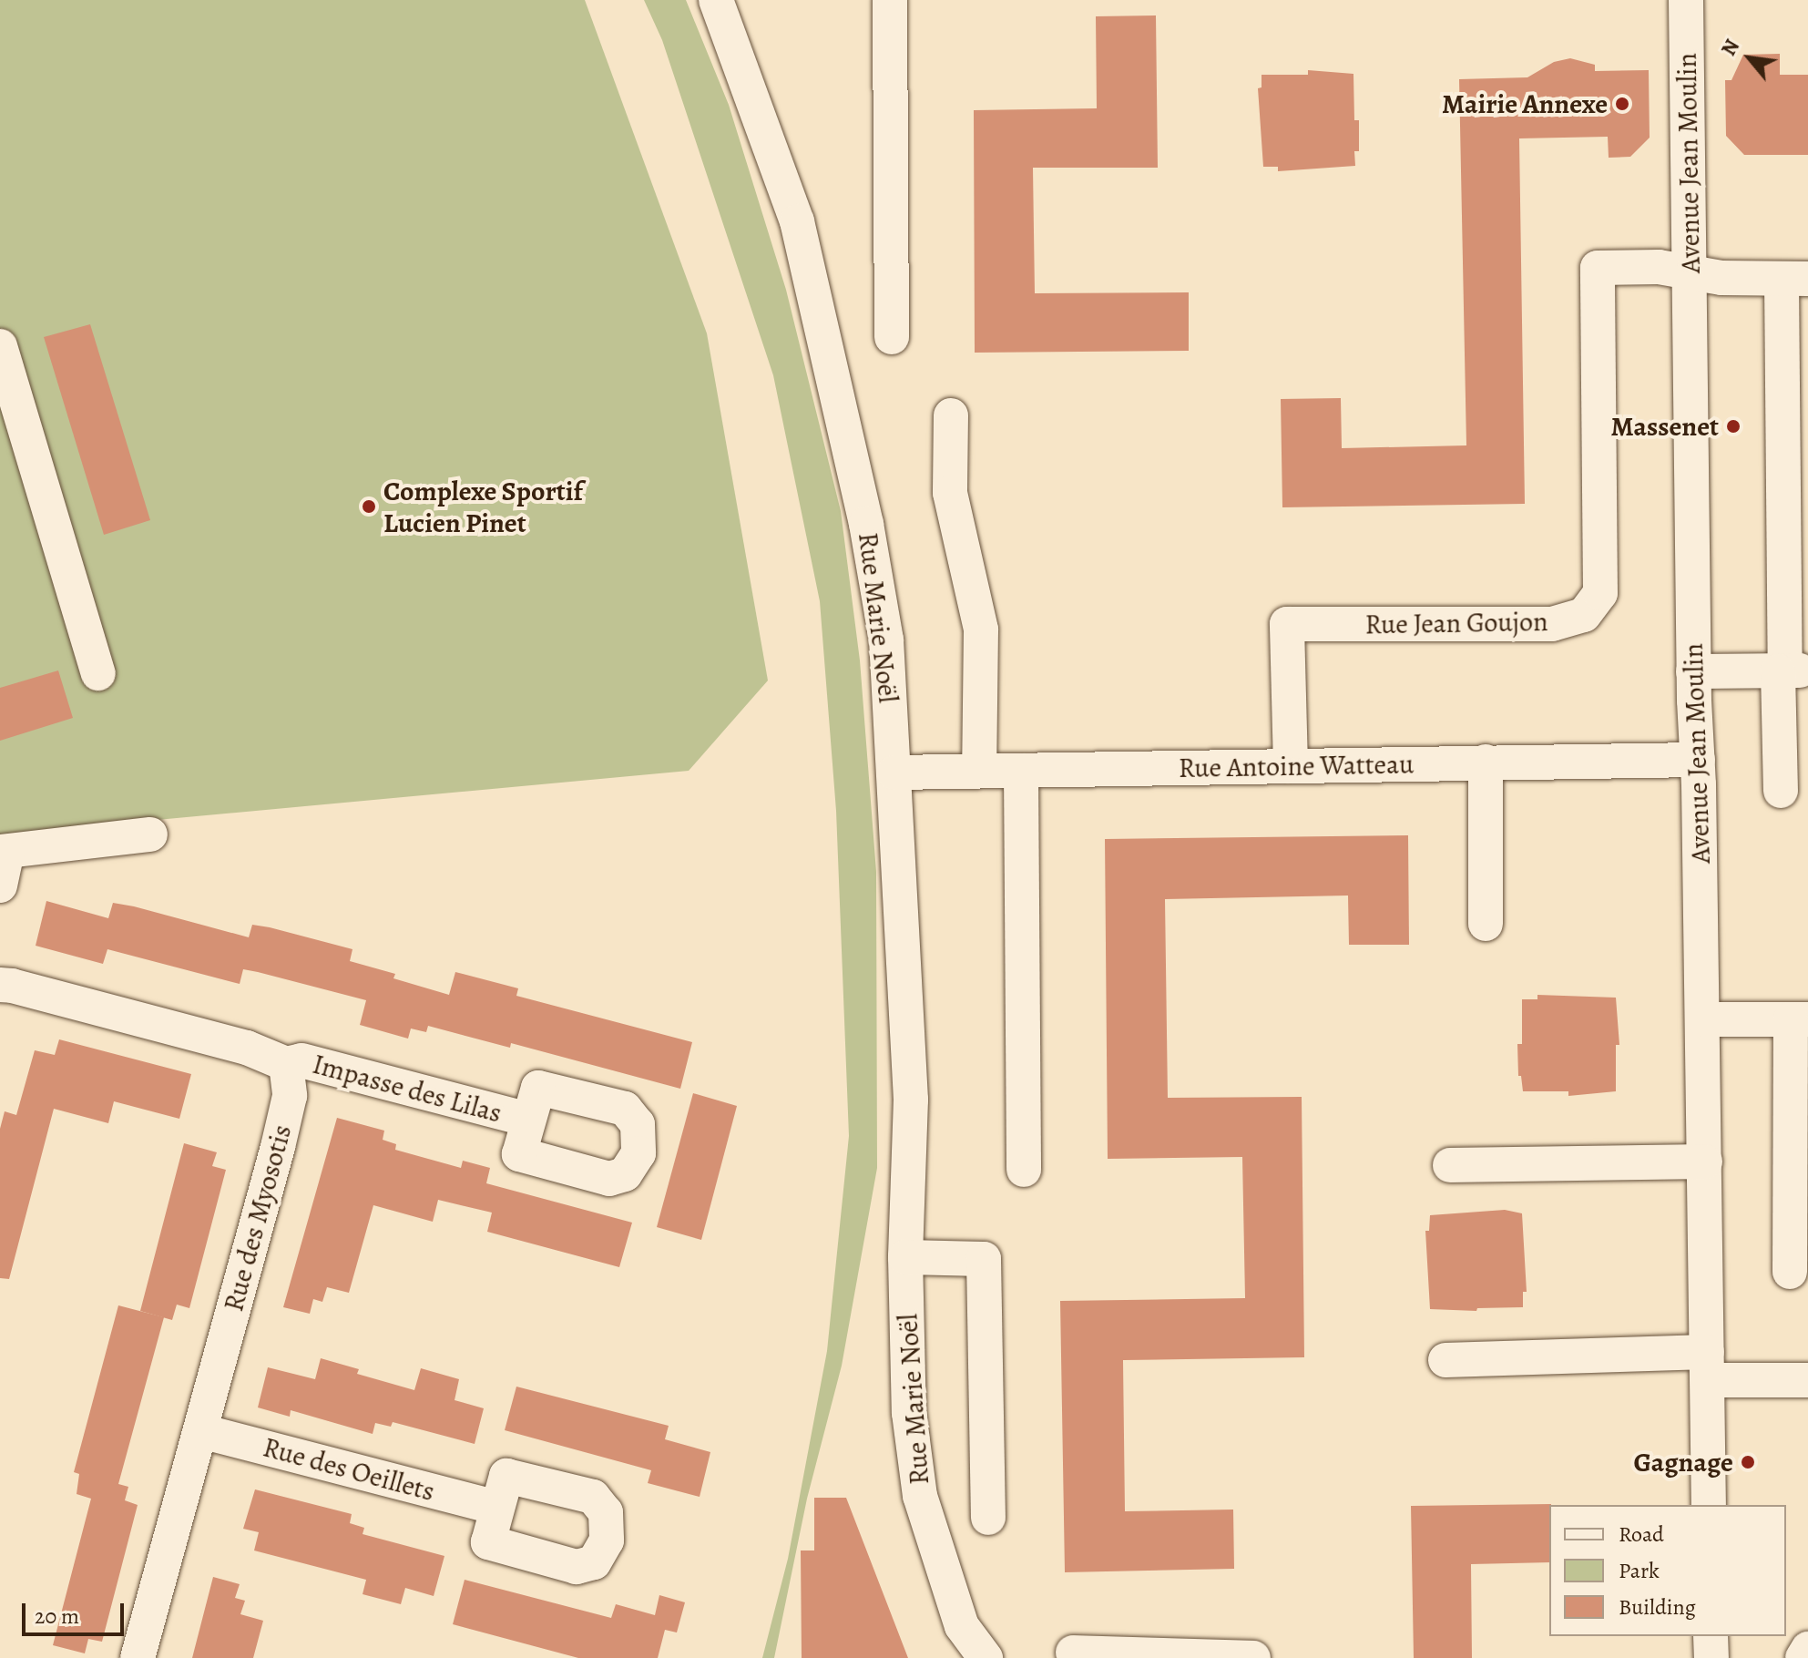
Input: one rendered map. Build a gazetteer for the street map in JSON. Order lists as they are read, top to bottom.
{
  "streets": {
    "street": [
      "Avenue Jean Moulin",
      "Rue Marie Noël",
      "Rue Jean Goujon",
      "Rue Antoine Watteau",
      "Impasse des Lilas",
      "Rue des Myosotis",
      "Rue des Oeillets"
    ]
  },
  "crossings": [
    ["Avenue Jean Moulin", "Rue Jean Goujon"],
    ["Avenue Jean Moulin", "Rue Antoine Watteau"],
    ["Rue Marie Noël", "Rue Antoine Watteau"],
    ["Rue Jean Goujon", "Rue Antoine Watteau"],
    ["Impasse des Lilas", "Rue des Myosotis"],
    ["Rue des Myosotis", "Rue des Oeillets"]
  ],
  "places": [
    "Mairie Annexe",
    "Massenet",
    "Complexe Sportif Lucien Pinet",
    "Gagnage"
  ],
  "legend": ["Road", "Park", "Building"],
  "scale_bar": "20 m",
  "north": "top left"
}
